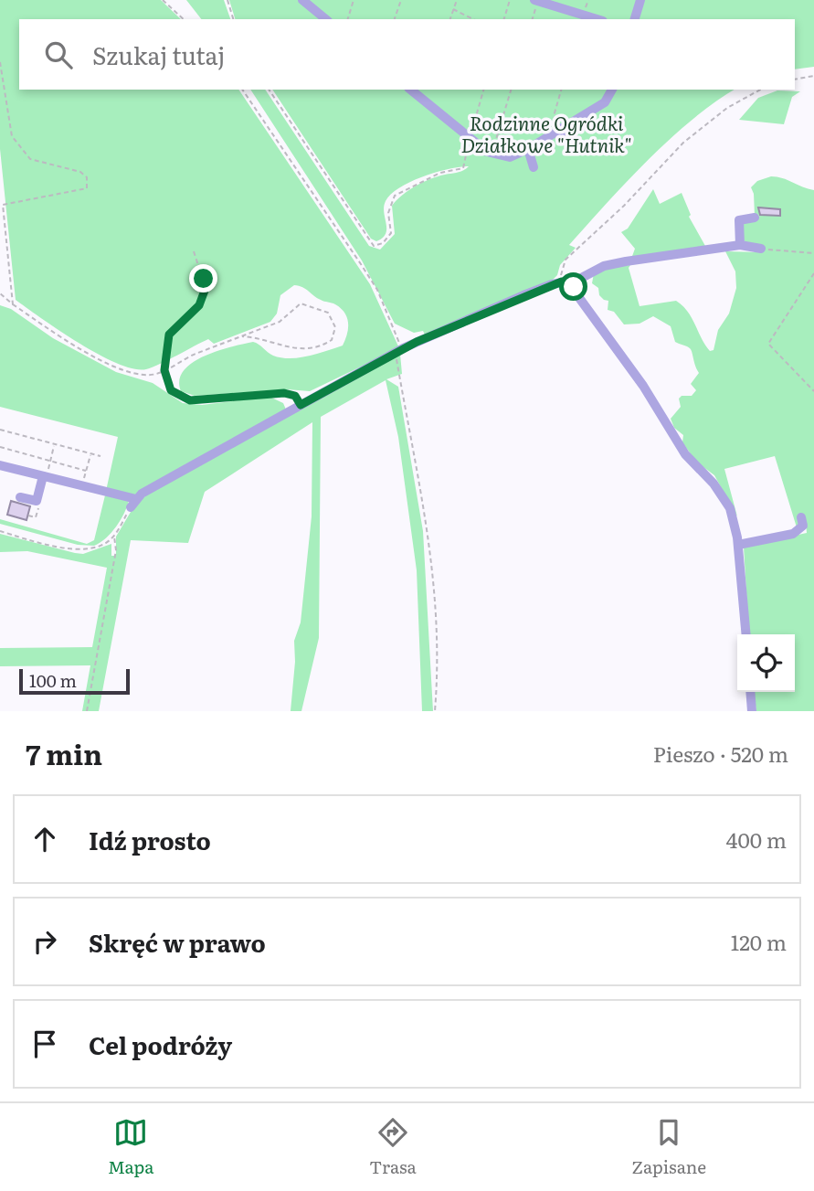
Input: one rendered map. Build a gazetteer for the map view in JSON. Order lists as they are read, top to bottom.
{
  "parks": ["Rodzinne Ogródki Działkowe \"Hutnik\""],
  "scale_bar": "100 m",
  "page": {
    "search": "Szukaj tutaj",
    "scale": "100 m",
    "heading": ["7 min", "Pieszo · 520 m"],
    "list": [
      ["Idź prosto", "400 m"],
      ["Skręć w prawo", "120 m"],
      "Cel podróży"
    ],
    "nav": ["Mapa", "Trasa", "Zapisane"]
  }
}
